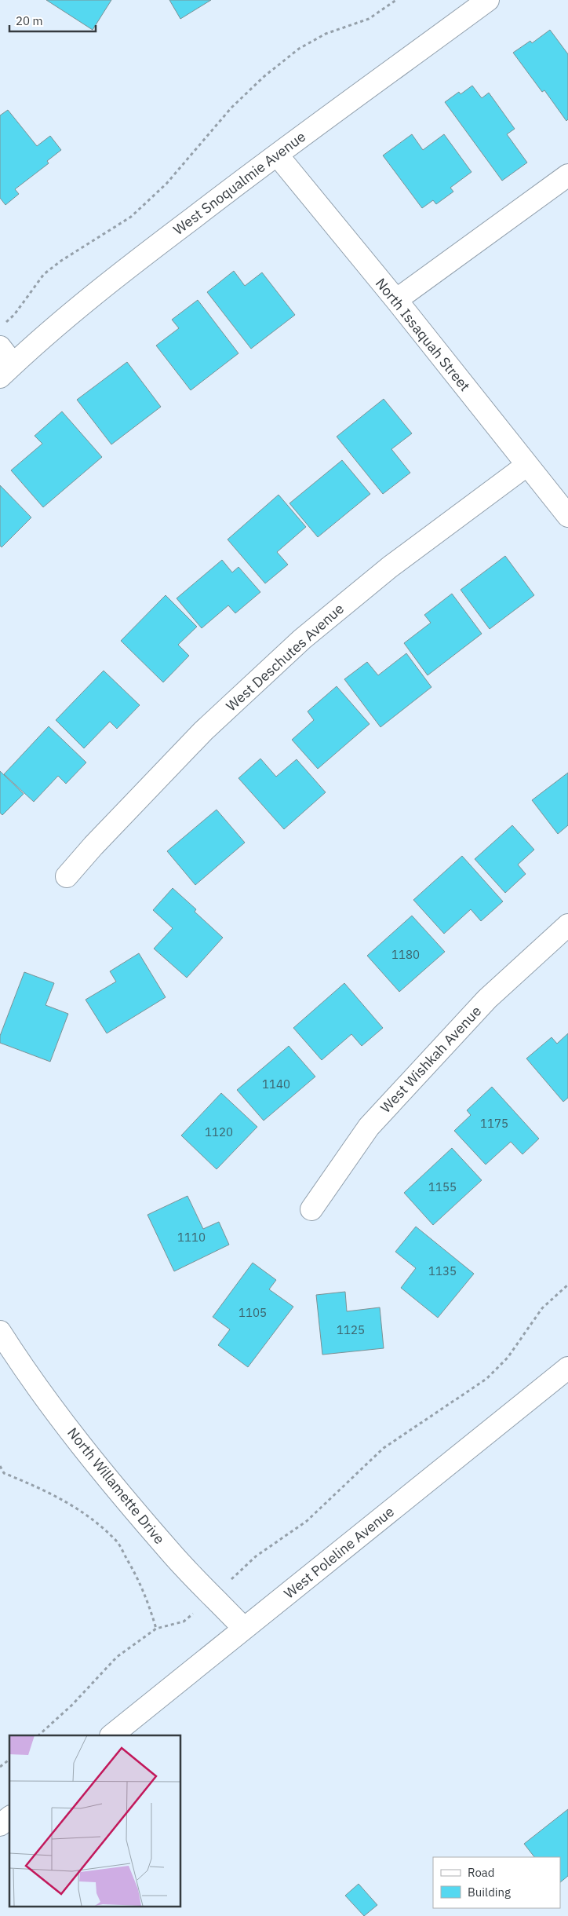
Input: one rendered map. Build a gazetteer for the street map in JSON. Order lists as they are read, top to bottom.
{
  "streets": {
    "street": [
      "West Snoqualmie Avenue",
      "North Issaquah Street",
      "West Deschutes Avenue",
      "West Wishkah Avenue",
      "North Willamette Drive",
      "West Poleline Avenue"
    ]
  },
  "crossings": [
    ["West Snoqualmie Avenue", "North Issaquah Street"],
    ["North Issaquah Street", "West Deschutes Avenue"],
    ["North Willamette Drive", "West Poleline Avenue"]
  ],
  "house_numbers": [
    "1180",
    "1140",
    "1175",
    "1120",
    "1155",
    "1110",
    "1135",
    "1105",
    "1125"
  ],
  "legend": ["Road", "Building"],
  "scale_bar": "20 m"
}
